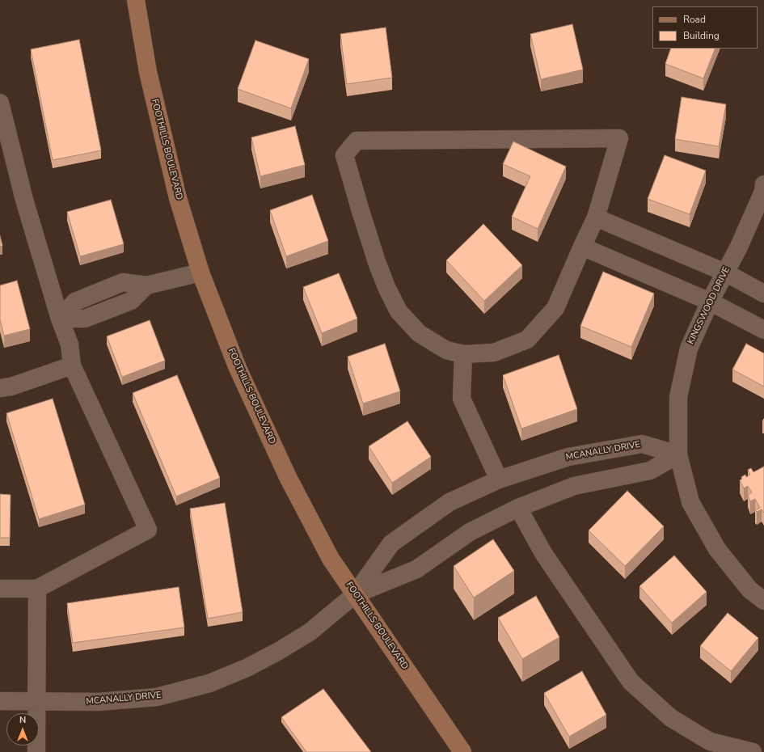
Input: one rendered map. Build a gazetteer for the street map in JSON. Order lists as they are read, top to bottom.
{
  "streets": {
    "main road": ["FOOTHILLS BOULEVARD"],
    "street": ["KINGSWOOD DRIVE", "MCANALLY DRIVE"]
  },
  "crossings": [
    ["FOOTHILLS BOULEVARD", "MCANALLY DRIVE"],
    ["KINGSWOOD DRIVE", "MCANALLY DRIVE"]
  ],
  "legend": ["Road", "Building"],
  "north": "top"
}
